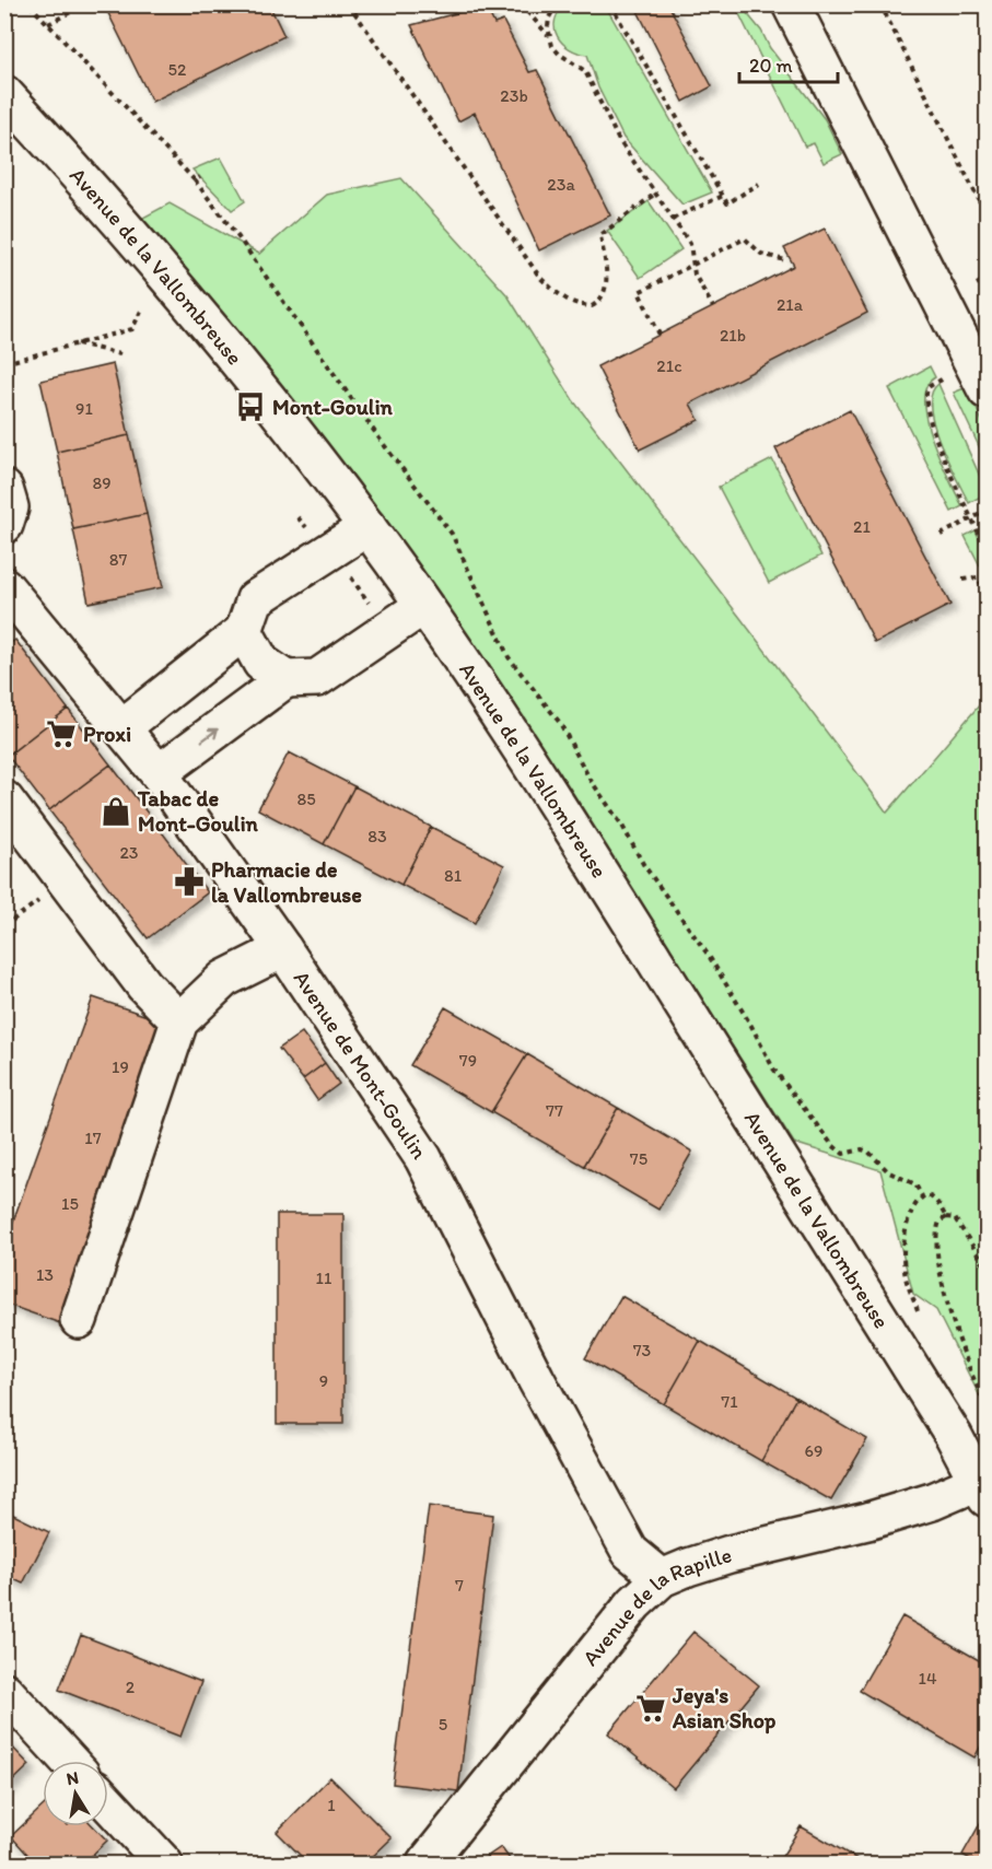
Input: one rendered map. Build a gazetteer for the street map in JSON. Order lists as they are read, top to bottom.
{
  "streets": {
    "street": ["Avenue de la Vallombreuse", "Avenue de Mont-Goulin", "Avenue de la Rapille"]
  },
  "crossings": [
    ["Avenue de la Vallombreuse", "Avenue de la Rapille"],
    ["Avenue de Mont-Goulin", "Avenue de la Rapille"]
  ],
  "places": {
    "bus stop": ["Mont-Goulin"],
    "supermarket": ["Proxi", "Jeya's Asian Shop"],
    "shop": ["Tabac de Mont-Goulin"],
    "pharmacy": ["Pharmacie de la Vallombreuse"]
  },
  "house_numbers": [
    "52",
    "23b",
    "23a",
    "21a",
    "21b",
    "21c",
    "91",
    "89",
    "21",
    "87",
    "85",
    "83",
    "23",
    "81",
    "79",
    "19",
    "77",
    "17",
    "75",
    "15",
    "13",
    "11",
    "73",
    "9",
    "71",
    "69",
    "7",
    "14",
    "2",
    "5",
    "1"
  ],
  "scale_bar": "20 m",
  "north": "top"
}
